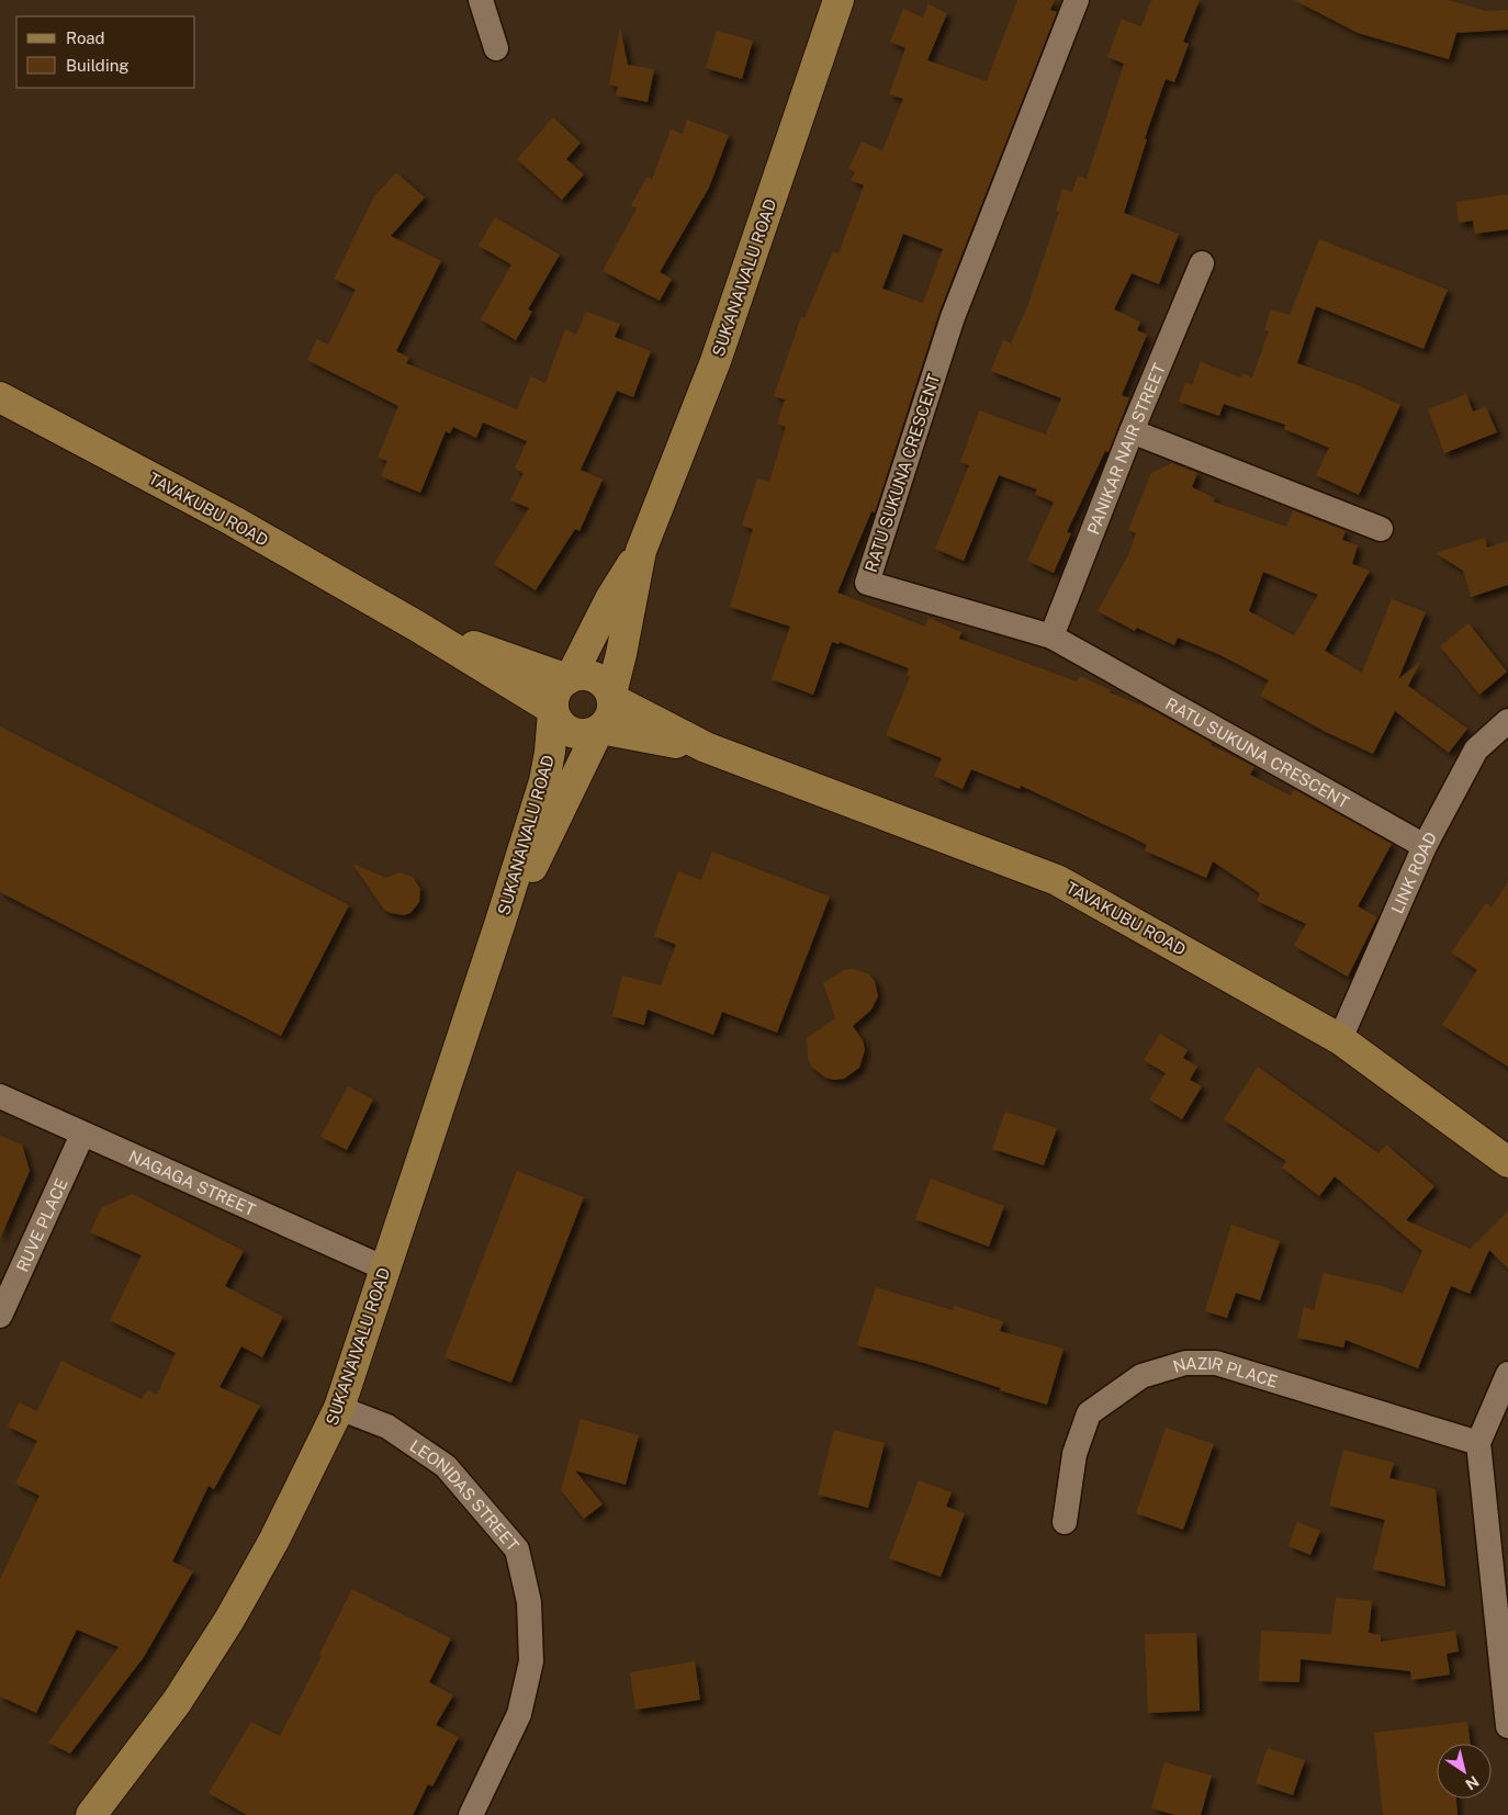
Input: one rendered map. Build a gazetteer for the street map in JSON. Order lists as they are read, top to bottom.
{
  "streets": {
    "main road": ["SUKANAIVALU ROAD", "TAVAKUBU ROAD"],
    "street": [
      "PANIKAR NAIR STREET",
      "RATU SUKUNA CRESCENT",
      "LINK ROAD",
      "NAGAGA STREET",
      "RUVE PLACE",
      "NAZIR PLACE",
      "LEONIDAS STREET"
    ]
  },
  "crossings": [
    ["SUKANAIVALU ROAD", "TAVAKUBU ROAD"],
    ["SUKANAIVALU ROAD", "NAGAGA STREET"],
    ["SUKANAIVALU ROAD", "LEONIDAS STREET"],
    ["PANIKAR NAIR STREET", "RATU SUKUNA CRESCENT"],
    ["RATU SUKUNA CRESCENT", "LINK ROAD"],
    ["TAVAKUBU ROAD", "LINK ROAD"],
    ["NAGAGA STREET", "RUVE PLACE"]
  ],
  "legend": ["Road", "Building"],
  "north": "bottom right"
}
